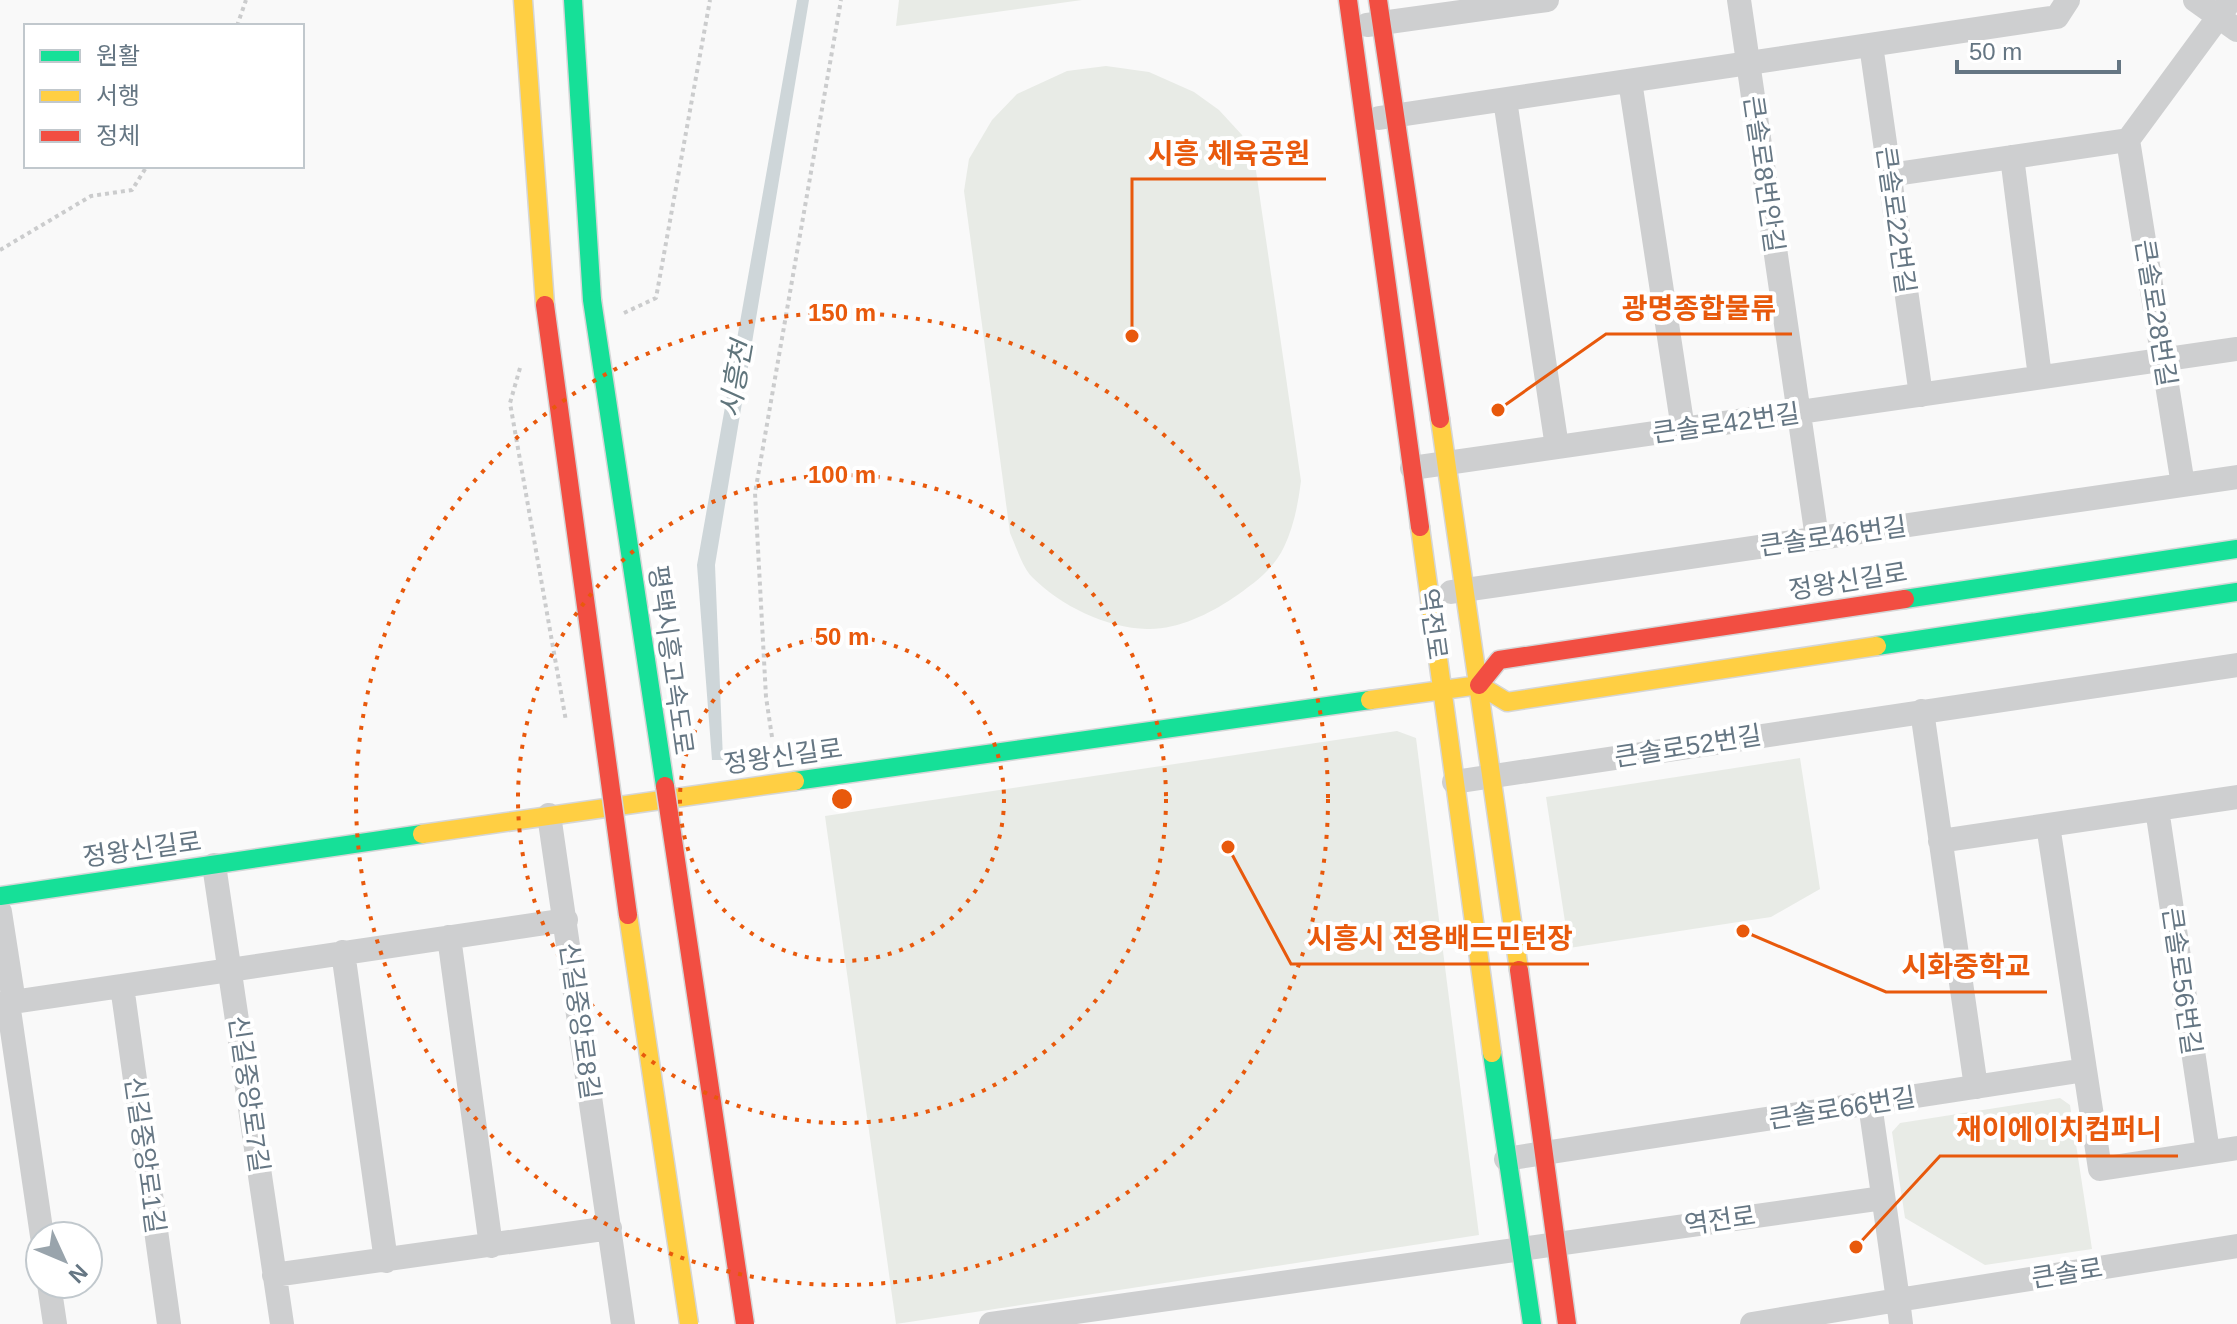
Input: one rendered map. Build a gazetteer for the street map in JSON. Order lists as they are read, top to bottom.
{
  "streets": {
    "main road": ["정왕신길로", "역전로", "평택시흥고속도로"],
    "street": [
      "큰솔로8번안길",
      "큰솔로22번길",
      "큰솔로28번길",
      "큰솔로42번길",
      "큰솔로46번길",
      "큰솔로52번길",
      "큰솔로56번길",
      "신길중앙로8길",
      "신길중앙로7길",
      "큰솔로66번길",
      "신길중앙로1길",
      "큰솔로"
    ]
  },
  "crossings": [
    ["큰솔로8번안길", "큰솔로42번길"],
    ["큰솔로8번안길", "큰솔로46번길"],
    ["큰솔로22번길", "큰솔로42번길"],
    ["큰솔로28번길", "큰솔로42번길"],
    ["큰솔로28번길", "큰솔로46번길"],
    ["큰솔로42번길", "역전로"],
    ["큰솔로46번길", "역전로"],
    ["정왕신길로", "역전로"],
    ["정왕신길로", "신길중앙로8길"],
    ["정왕신길로", "신길중앙로7길"],
    ["역전로", "큰솔로52번길"],
    ["역전로", "큰솔로66번길"]
  ],
  "water": ["시흥천"],
  "places": [
    "시흥 체육공원",
    "광명종합물류",
    "시흥시 전용배드민턴장",
    "시화중학교",
    "재이에이치컴퍼니"
  ],
  "legend": ["원활", "서행", "정체"],
  "scale_bar": "50 m",
  "north": "bottom right",
  "rings": ["150 m", "100 m", "50 m"]
}
